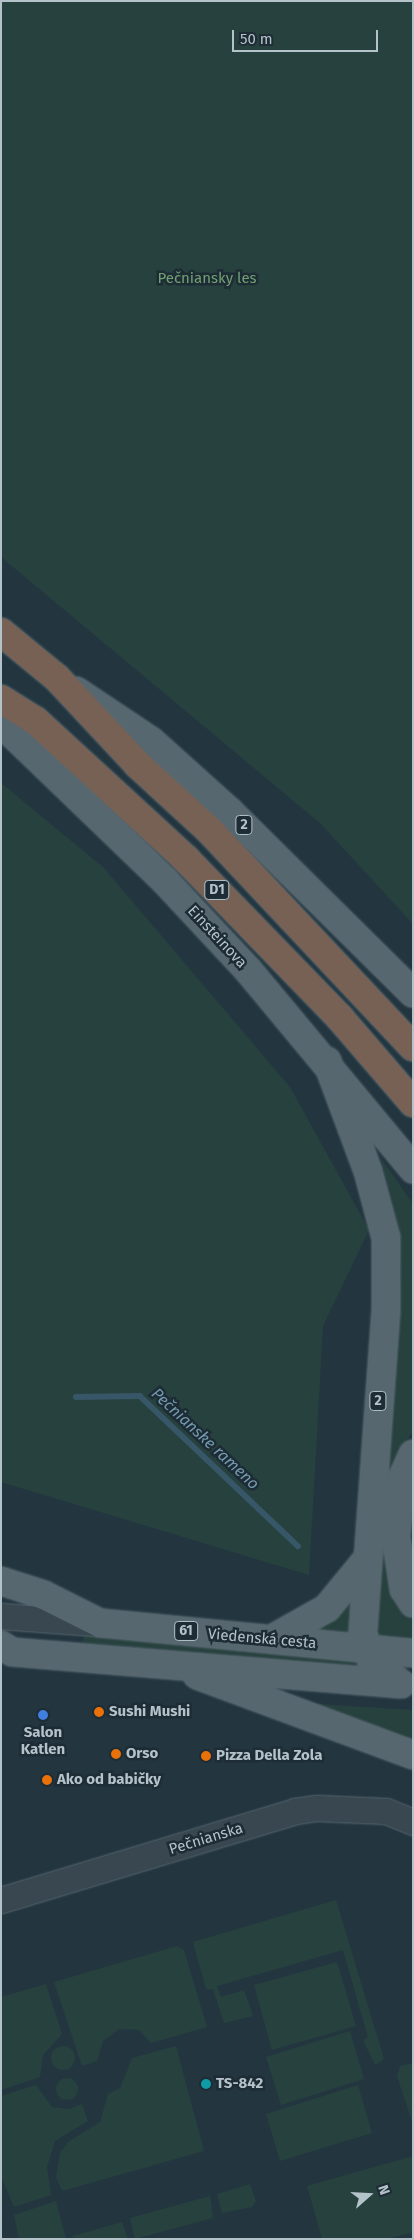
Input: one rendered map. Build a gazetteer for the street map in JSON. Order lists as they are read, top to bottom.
{
  "streets": {
    "highway": ["D1"],
    "main road": [
      "2",
      "Einsteinova",
      "61",
      "Viedenská cesta"
    ],
    "street": ["Pečnianska"]
  },
  "crossings": [
    ["2", "D1"],
    ["2", "Einsteinova"],
    ["2", "Viedenská cesta"]
  ],
  "water": ["Pečnianske rameno"],
  "parks": ["Pečniansky les"],
  "places": [
    "Sushi Mushi",
    "Salon Katlen",
    "Orso",
    "Pizza Della Zola",
    "Ako od babičky",
    "TS-842"
  ],
  "scale_bar": "50 m",
  "north": "right"
}
